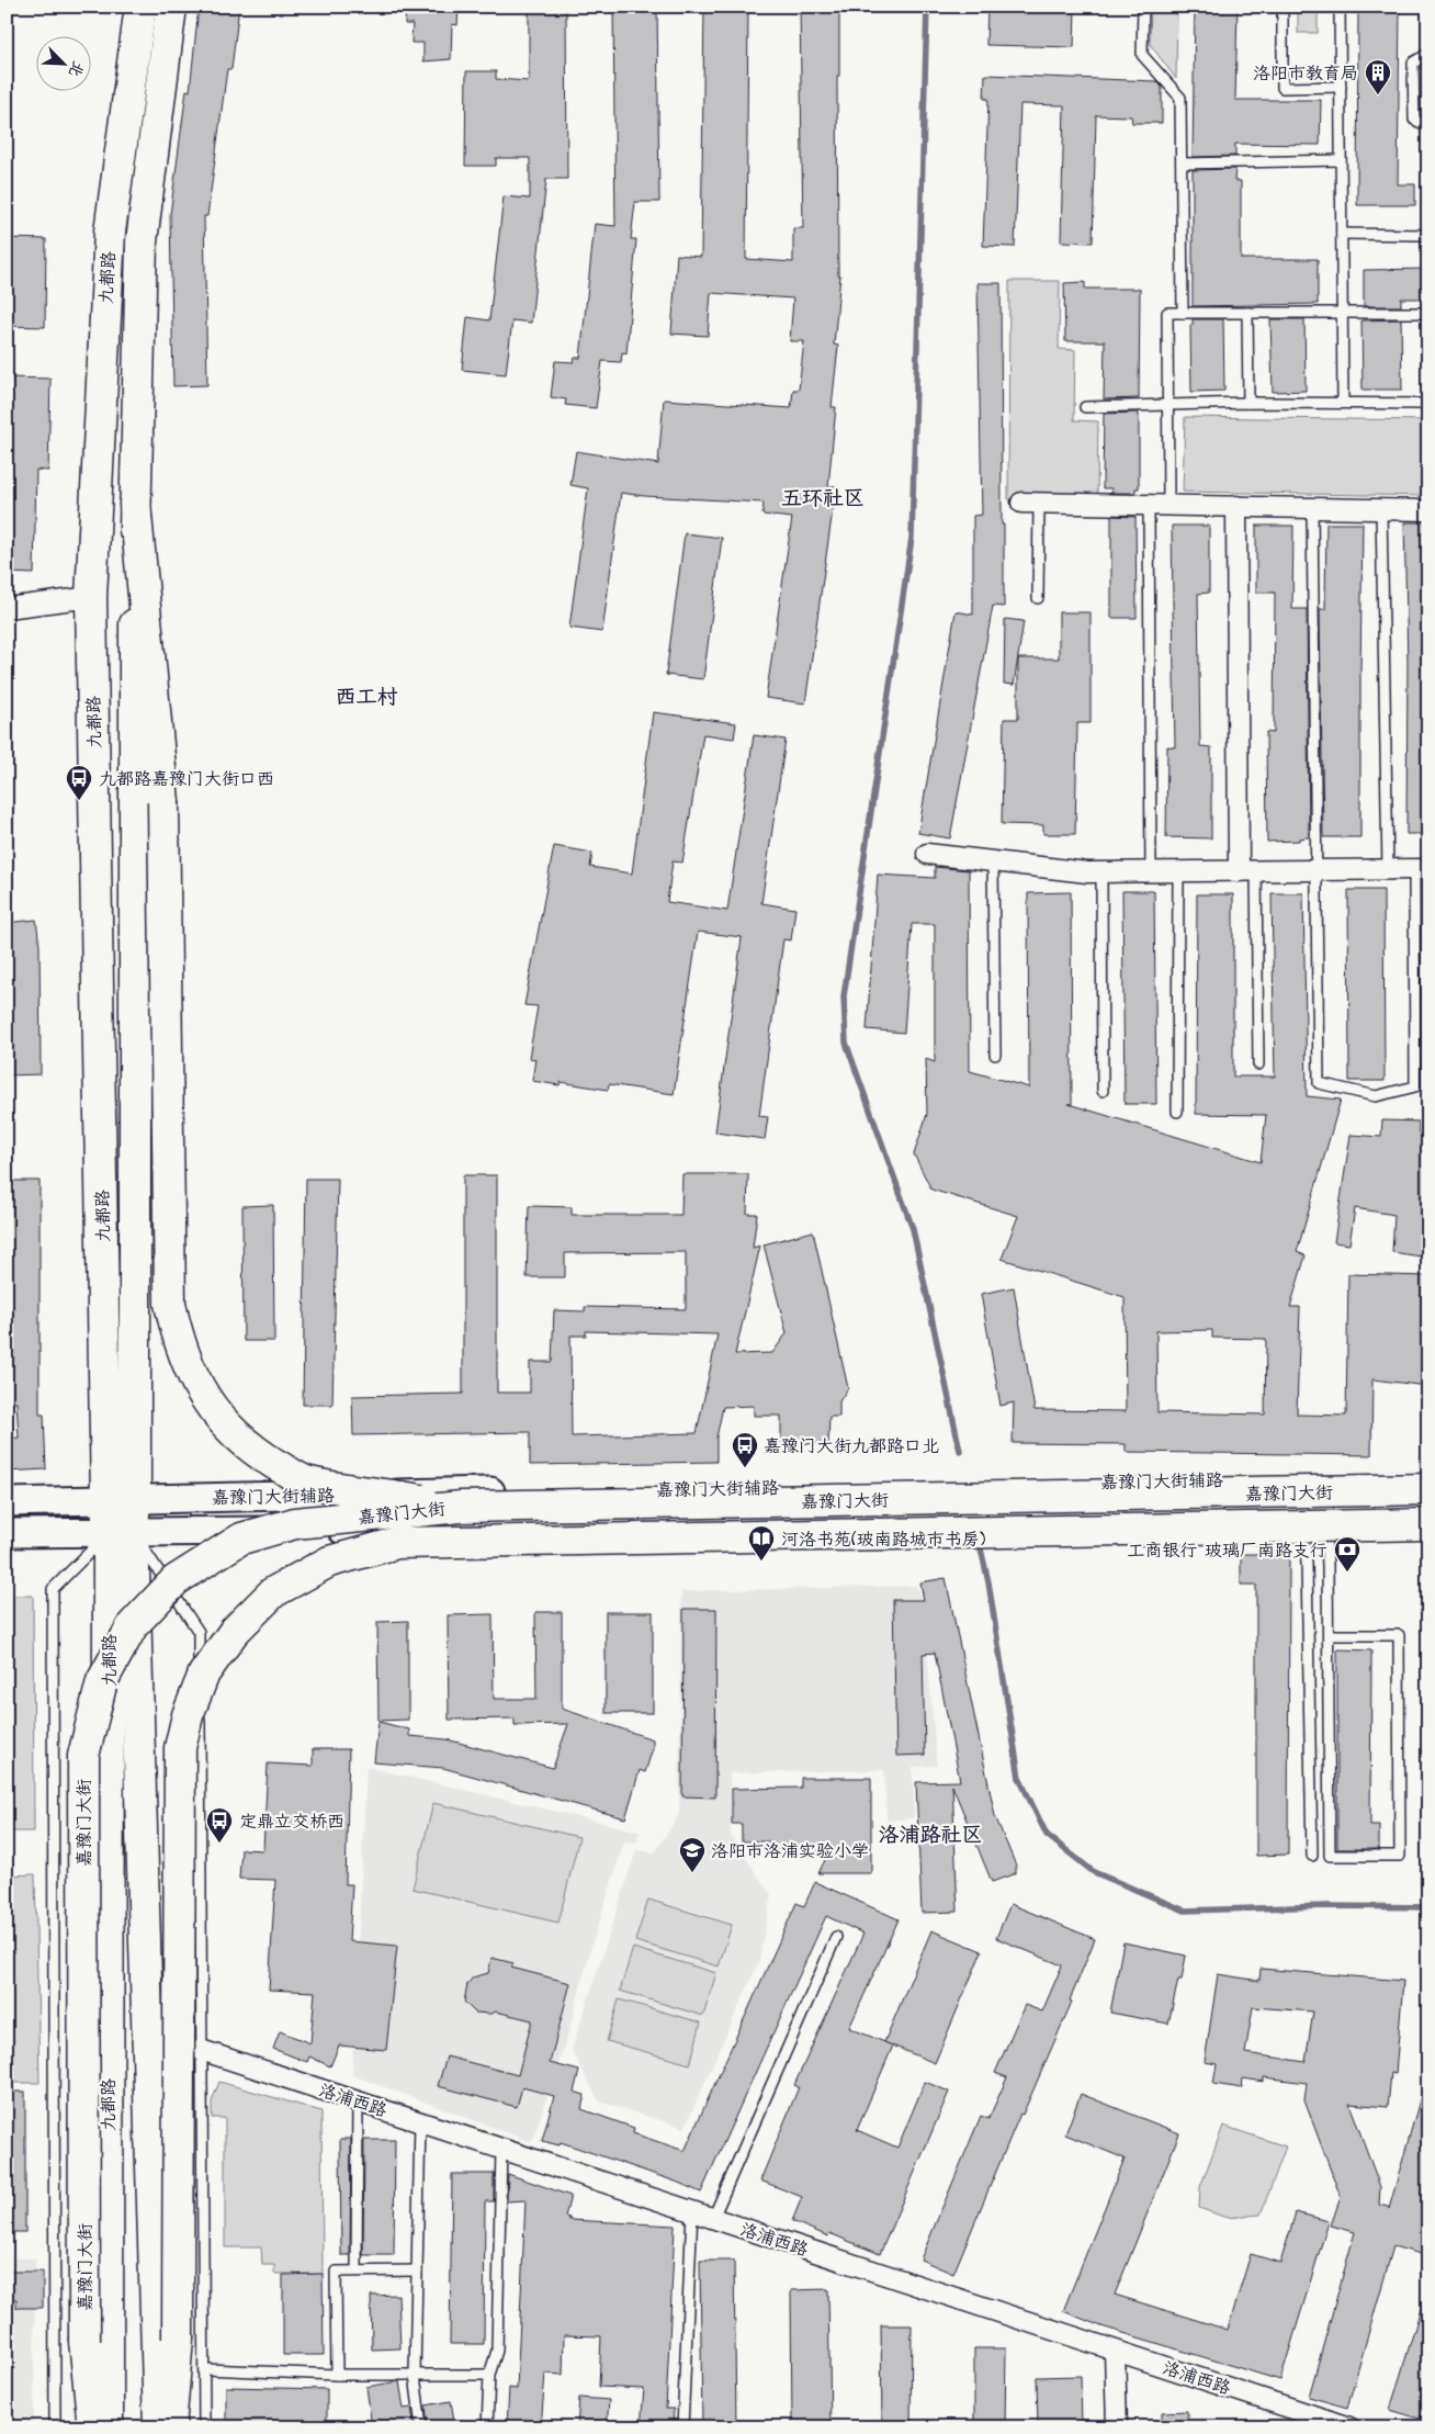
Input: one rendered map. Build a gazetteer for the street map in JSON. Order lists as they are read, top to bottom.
{
  "streets": {
    "main road": ["九都路", "嘉豫门大街辅路", "嘉豫门大街"],
    "street": ["洛浦西路"]
  },
  "crossings": [
    ["九都路", "嘉豫门大街辅路"],
    ["嘉豫门大街辅路", "嘉豫门大街"]
  ],
  "districts": ["五环社区", "西工村", "洛浦路社区"],
  "places": {
    "building": ["洛阳市教育局"],
    "bus stop": ["九都路嘉豫门大街口西", "嘉豫门大街九都路口北", "定鼎立交桥西"],
    "library": ["河洛书苑(玻南路城市书房)"],
    "bank": ["工商银行 玻璃厂南路支行"],
    "school or university": ["洛阳市洛浦实验小学"]
  },
  "north": "bottom right"
}
